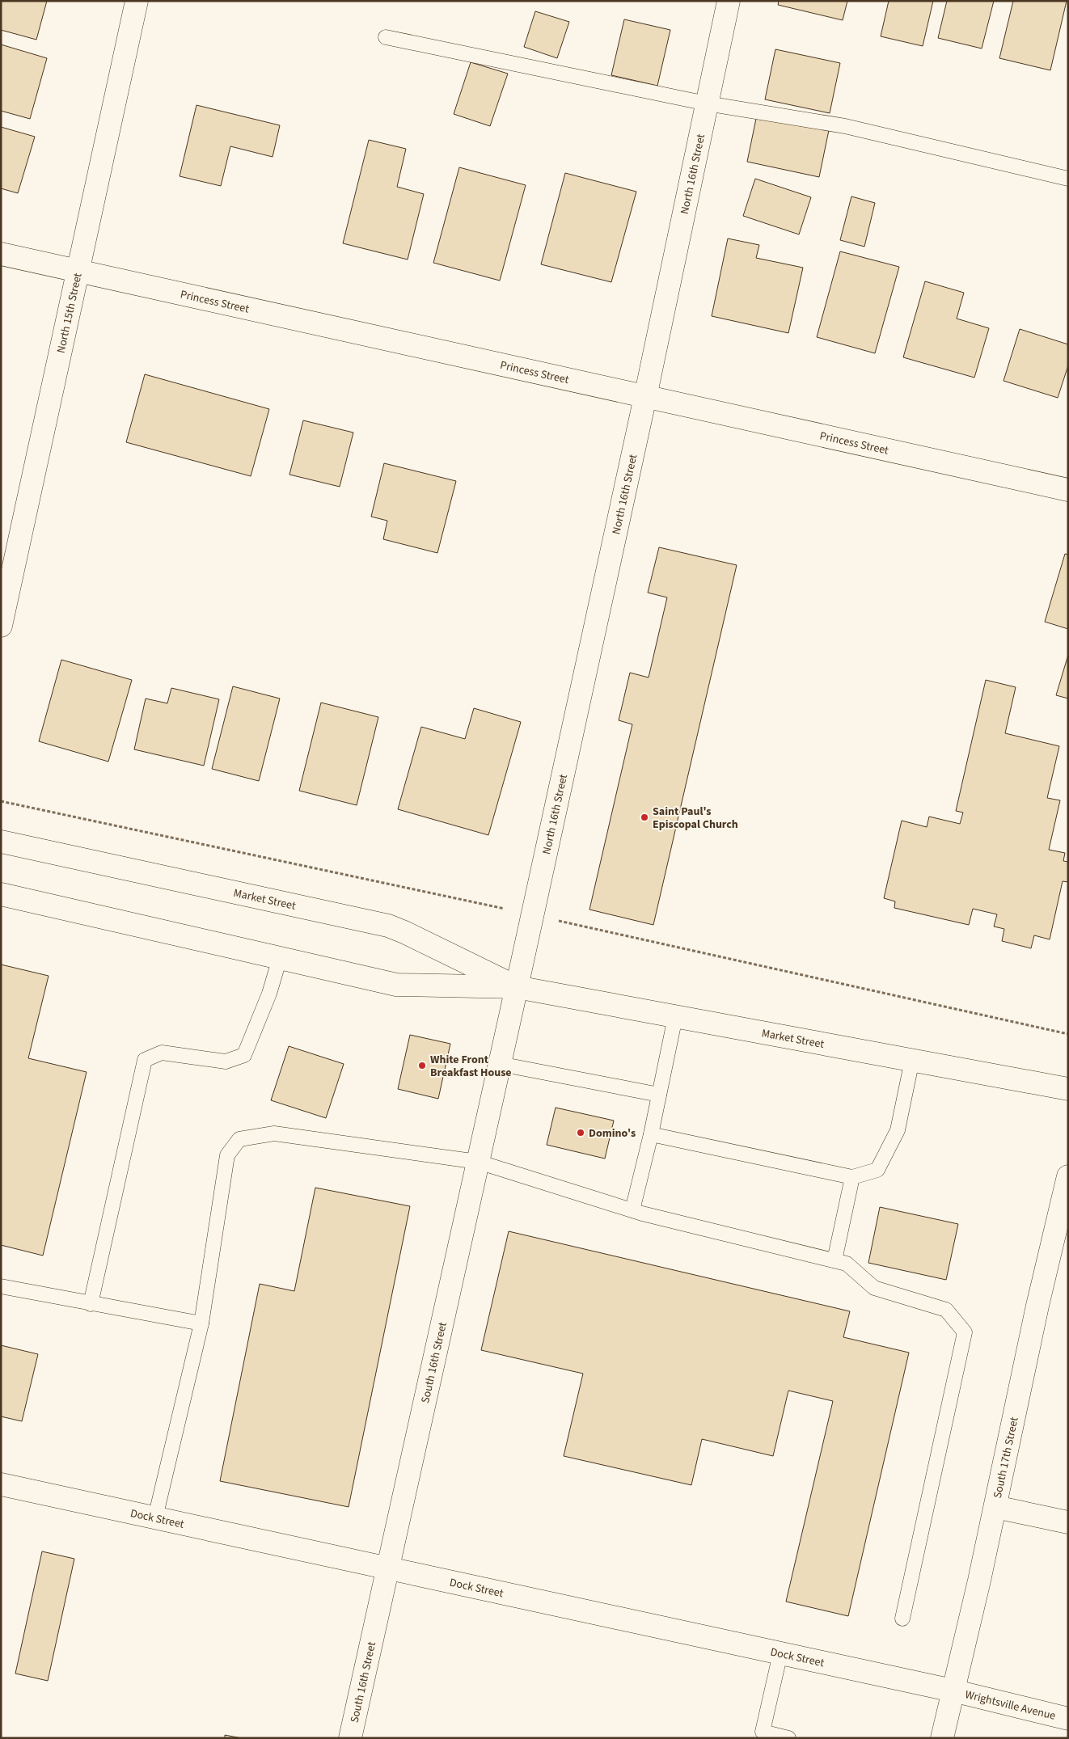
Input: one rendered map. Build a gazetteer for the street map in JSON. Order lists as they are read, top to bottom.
{
  "streets": {
    "street": [
      "North 16th Street",
      "Princess Street",
      "North 15th Street",
      "Market Street",
      "South 16th Street",
      "South 17th Street",
      "Dock Street",
      "Wrightsville Avenue"
    ]
  },
  "crossings": [
    ["North 16th Street", "Princess Street"],
    ["North 16th Street", "Market Street"],
    ["North 16th Street", "South 16th Street"],
    ["Princess Street", "North 15th Street"],
    ["Market Street", "South 16th Street"],
    ["South 16th Street", "Dock Street"],
    ["South 17th Street", "Dock Street"],
    ["South 17th Street", "Wrightsville Avenue"],
    ["Dock Street", "Wrightsville Avenue"]
  ],
  "places": ["Saint Paul's Episcopal Church", "White Front Breakfast House", "Domino's"]
}
